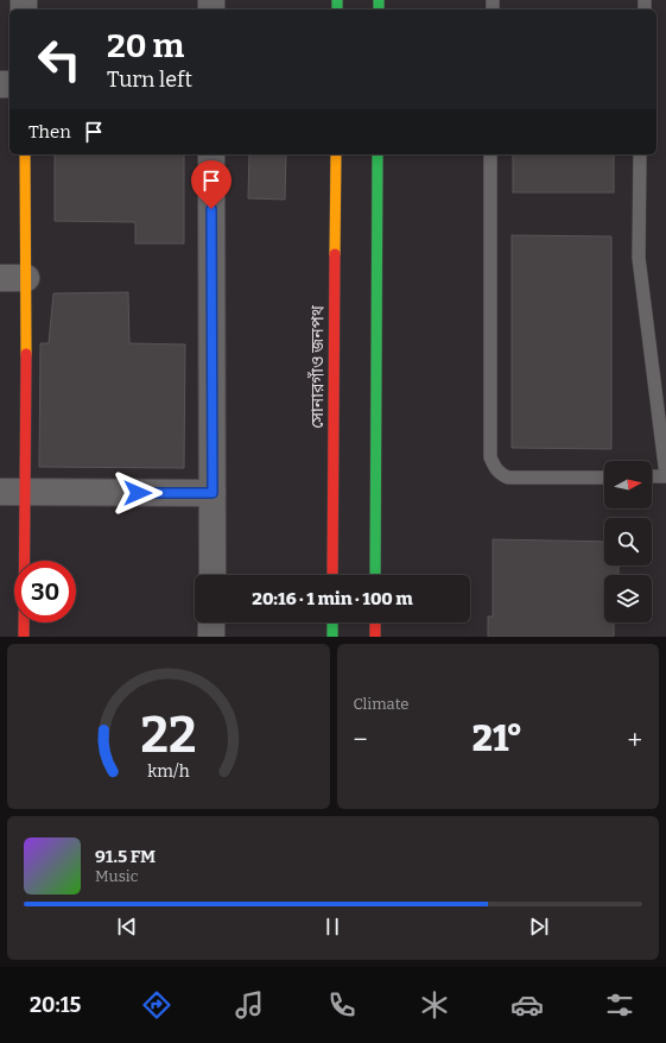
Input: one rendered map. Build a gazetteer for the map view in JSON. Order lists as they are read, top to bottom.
{
  "streets": {
    "main road": ["সোনারগাঁও জনপথ"]
  },
  "north": "right",
  "page": {
    "turn": ["20 m", "Turn left"],
    "then": "Then",
    "limit": "30",
    "trip": "20:16 · 1 min · 100 m",
    "tile": "Climate",
    "heat": ["−", "21°", "+"],
    "song": ["91.5 FM", "Music"],
    "tabs": "20:15",
    "gauge": ["22", "km/h"]
  }
}
